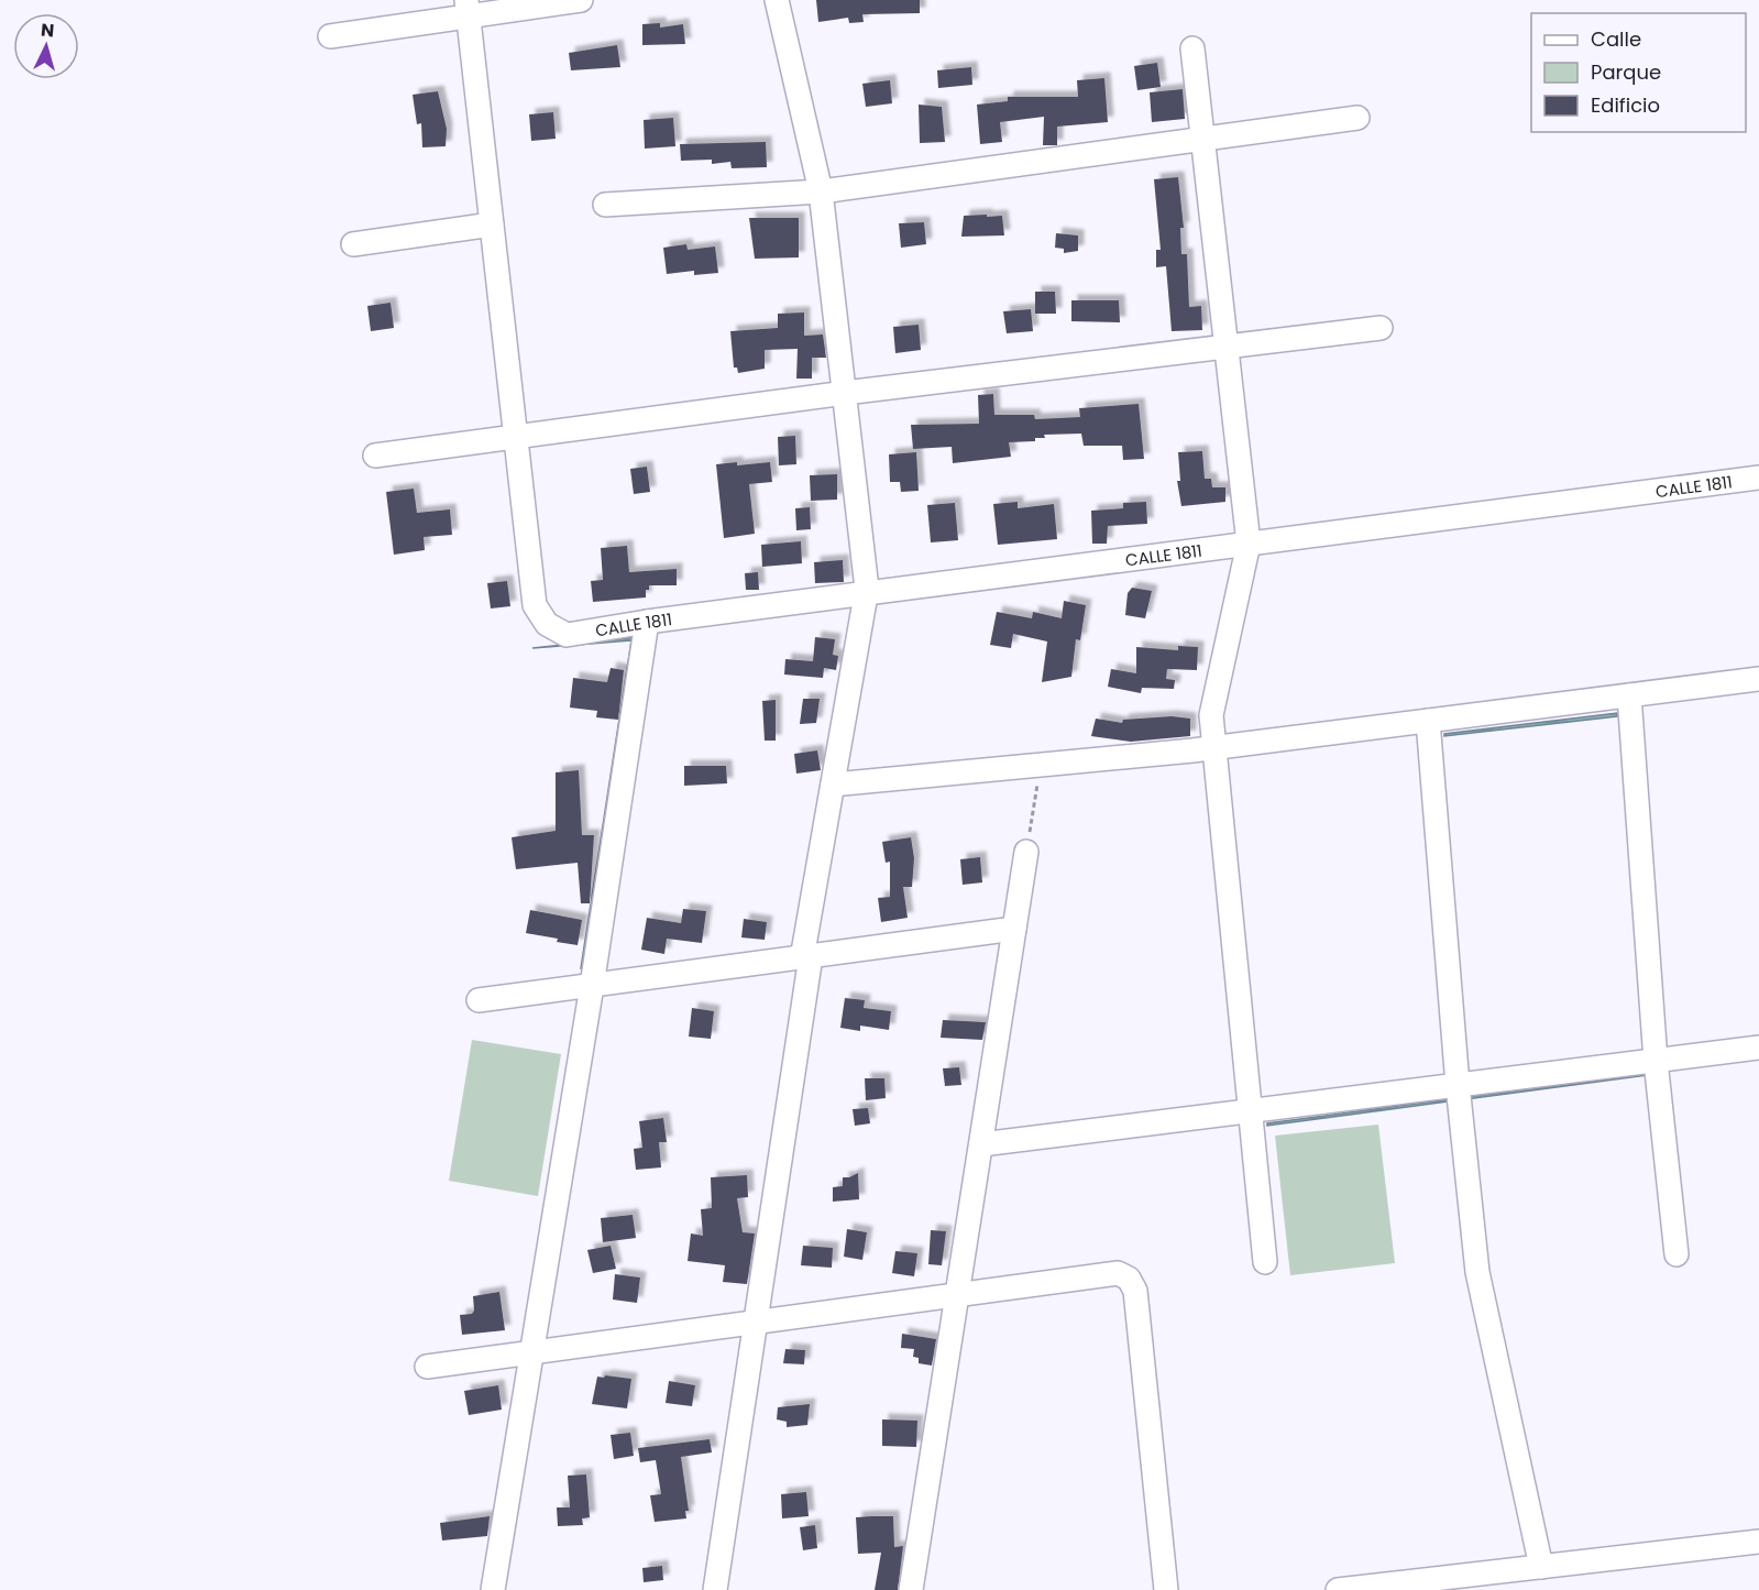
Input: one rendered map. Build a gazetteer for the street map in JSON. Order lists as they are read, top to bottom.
{
  "streets": {
    "street": ["CALLE 1811"]
  },
  "legend": ["Calle", "Parque", "Edificio"],
  "north": "top"
}
